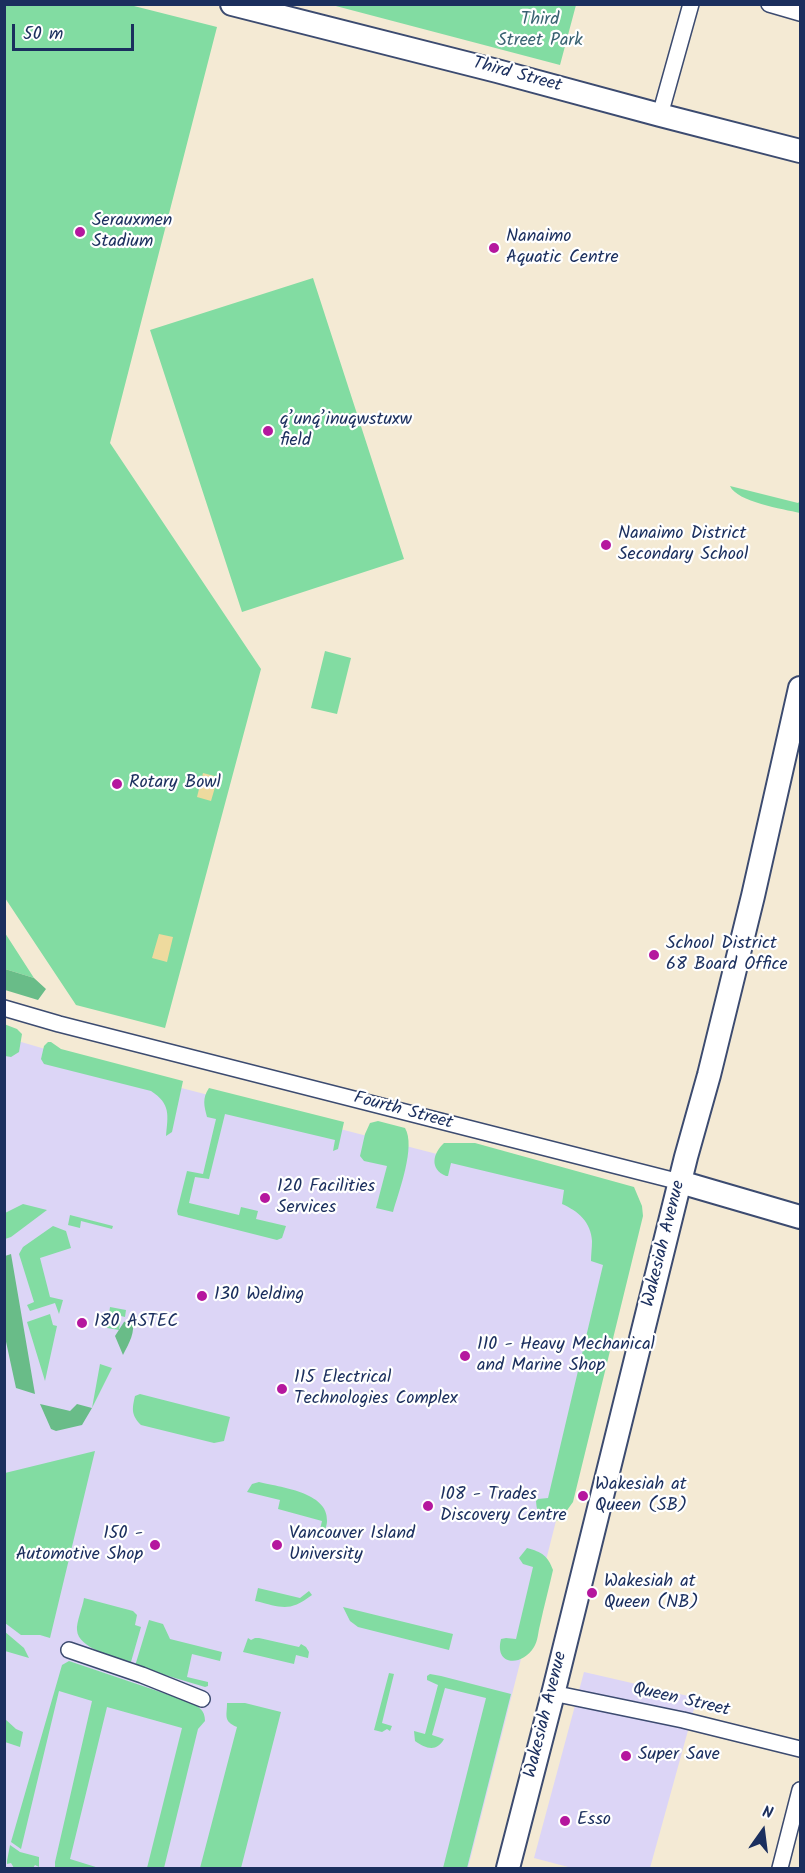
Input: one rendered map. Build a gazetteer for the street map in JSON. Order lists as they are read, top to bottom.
{
  "streets": {
    "main road": ["Third Street", "Fourth Street", "Wakesiah Avenue"],
    "street": ["Queen Street"]
  },
  "crossings": [
    ["Fourth Street", "Wakesiah Avenue"],
    ["Wakesiah Avenue", "Queen Street"]
  ],
  "parks": ["Third Street Park"],
  "places": [
    "Serauxmen Stadium",
    "Nanaimo Aquatic Centre",
    "q’unq’inuqwstuxw field",
    "Nanaimo District Secondary School",
    "Rotary Bowl",
    "School District 68 Board Office",
    "120 Facilities Services",
    "130 Welding",
    "180 ASTEC",
    "110 - Heavy Mechanical and Marine Shop",
    "115 Electrical Technologies Complex",
    "Wakesiah at Queen (SB)",
    "108 - Trades Discovery Centre",
    "150 - Automotive Shop",
    "Vancouver Island University",
    "Wakesiah at Queen (NB)",
    "Super Save",
    "Esso"
  ],
  "scale_bar": "50 m",
  "north": "top"
}
